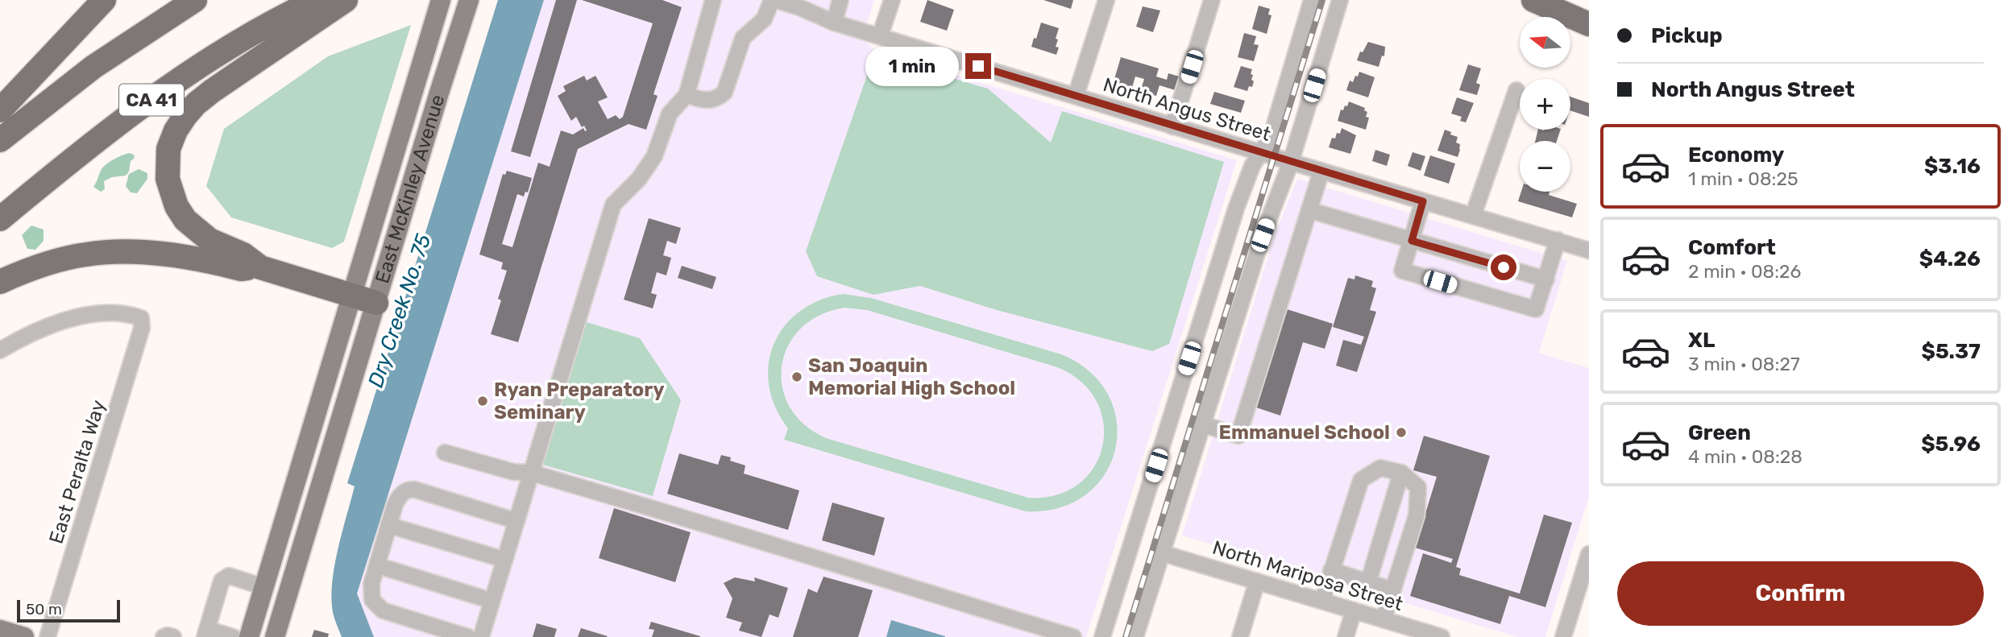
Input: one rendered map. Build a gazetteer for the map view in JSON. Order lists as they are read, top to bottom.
{
  "streets": {
    "highway": ["CA 41"],
    "main road": ["East McKinley Avenue"],
    "street": ["North Angus Street", "East Peralta Way", "North Mariposa Street"]
  },
  "water": ["Dry Creek No. 75"],
  "places": ["San Joaquin Memorial High School", "Ryan Preparatory Seminary", "Emmanuel School"],
  "scale_bar": "50 m",
  "north": "left",
  "page": {
    "banner": ["Pickup", "North Angus Street"],
    "map_buttons": ["+", "−"],
    "bubble": "1 min",
    "list": [
      {
        "name": "Economy",
        "note": "1 min · 08:25",
        "value": "$3.16"
      },
      {
        "name": "Comfort",
        "note": "2 min · 08:26",
        "value": "$4.26"
      },
      {
        "name": "XL",
        "note": "3 min · 08:27",
        "value": "$5.37"
      },
      {
        "name": "Green",
        "note": "4 min · 08:28",
        "value": "$5.96"
      }
    ],
    "buttons": "Confirm",
    "scale": "50 m"
  }
}
